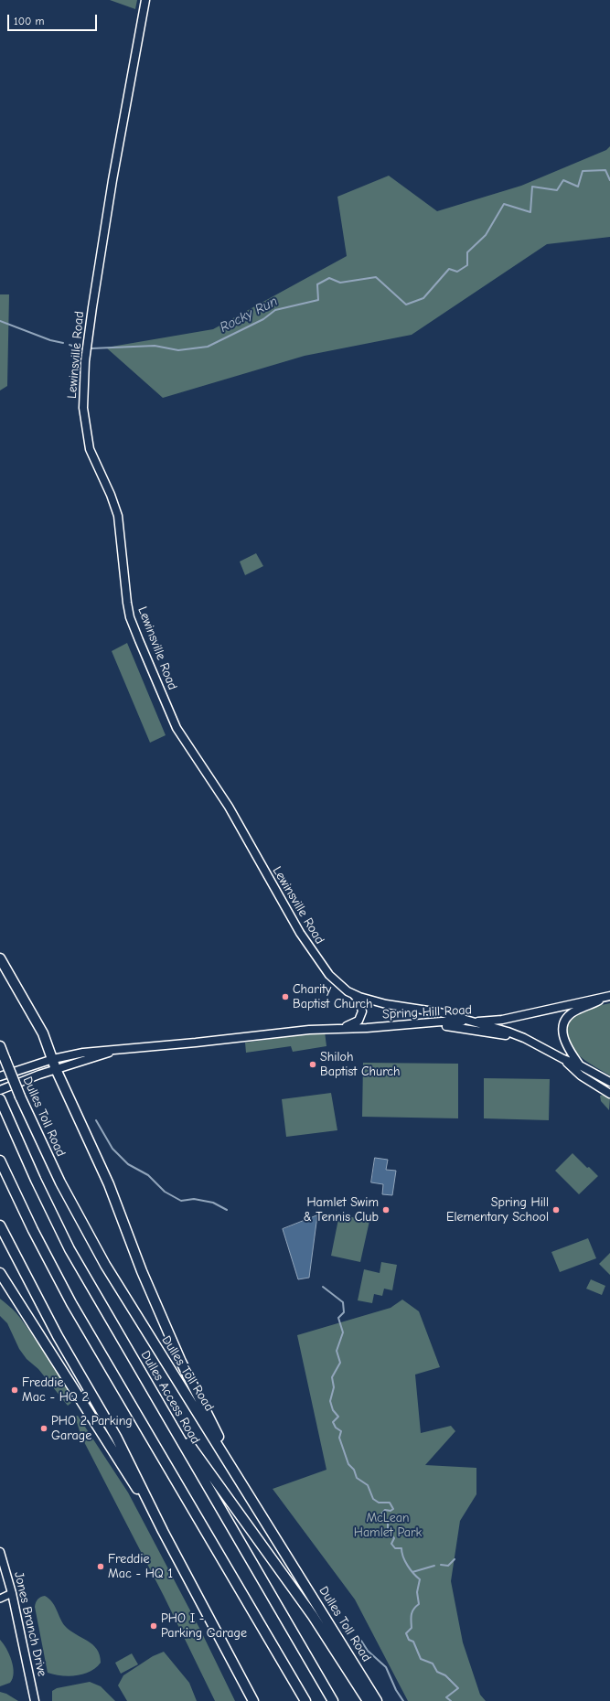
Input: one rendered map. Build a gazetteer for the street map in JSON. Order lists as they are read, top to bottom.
{
  "streets": {
    "highway": ["Dulles Toll Road", "Dulles Access Road"],
    "main road": ["Lewinsville Road", "Spring Hill Road", "Jones Branch Drive"]
  },
  "crossings": [
    ["Lewinsville Road", "Spring Hill Road"]
  ],
  "water": ["Rocky Run"],
  "parks": ["McLean Hamlet Park"],
  "places": [
    "Charity Baptist Church",
    "Shiloh Baptist Church",
    "Hamlet Swim & Tennis Club",
    "Spring Hill Elementary School",
    "Freddie Mac - HQ 2",
    "PHO 2 Parking Garage",
    "Freddie Mac - HQ 1",
    "PHO I - Parking Garage"
  ],
  "scale_bar": "100 m"
}
